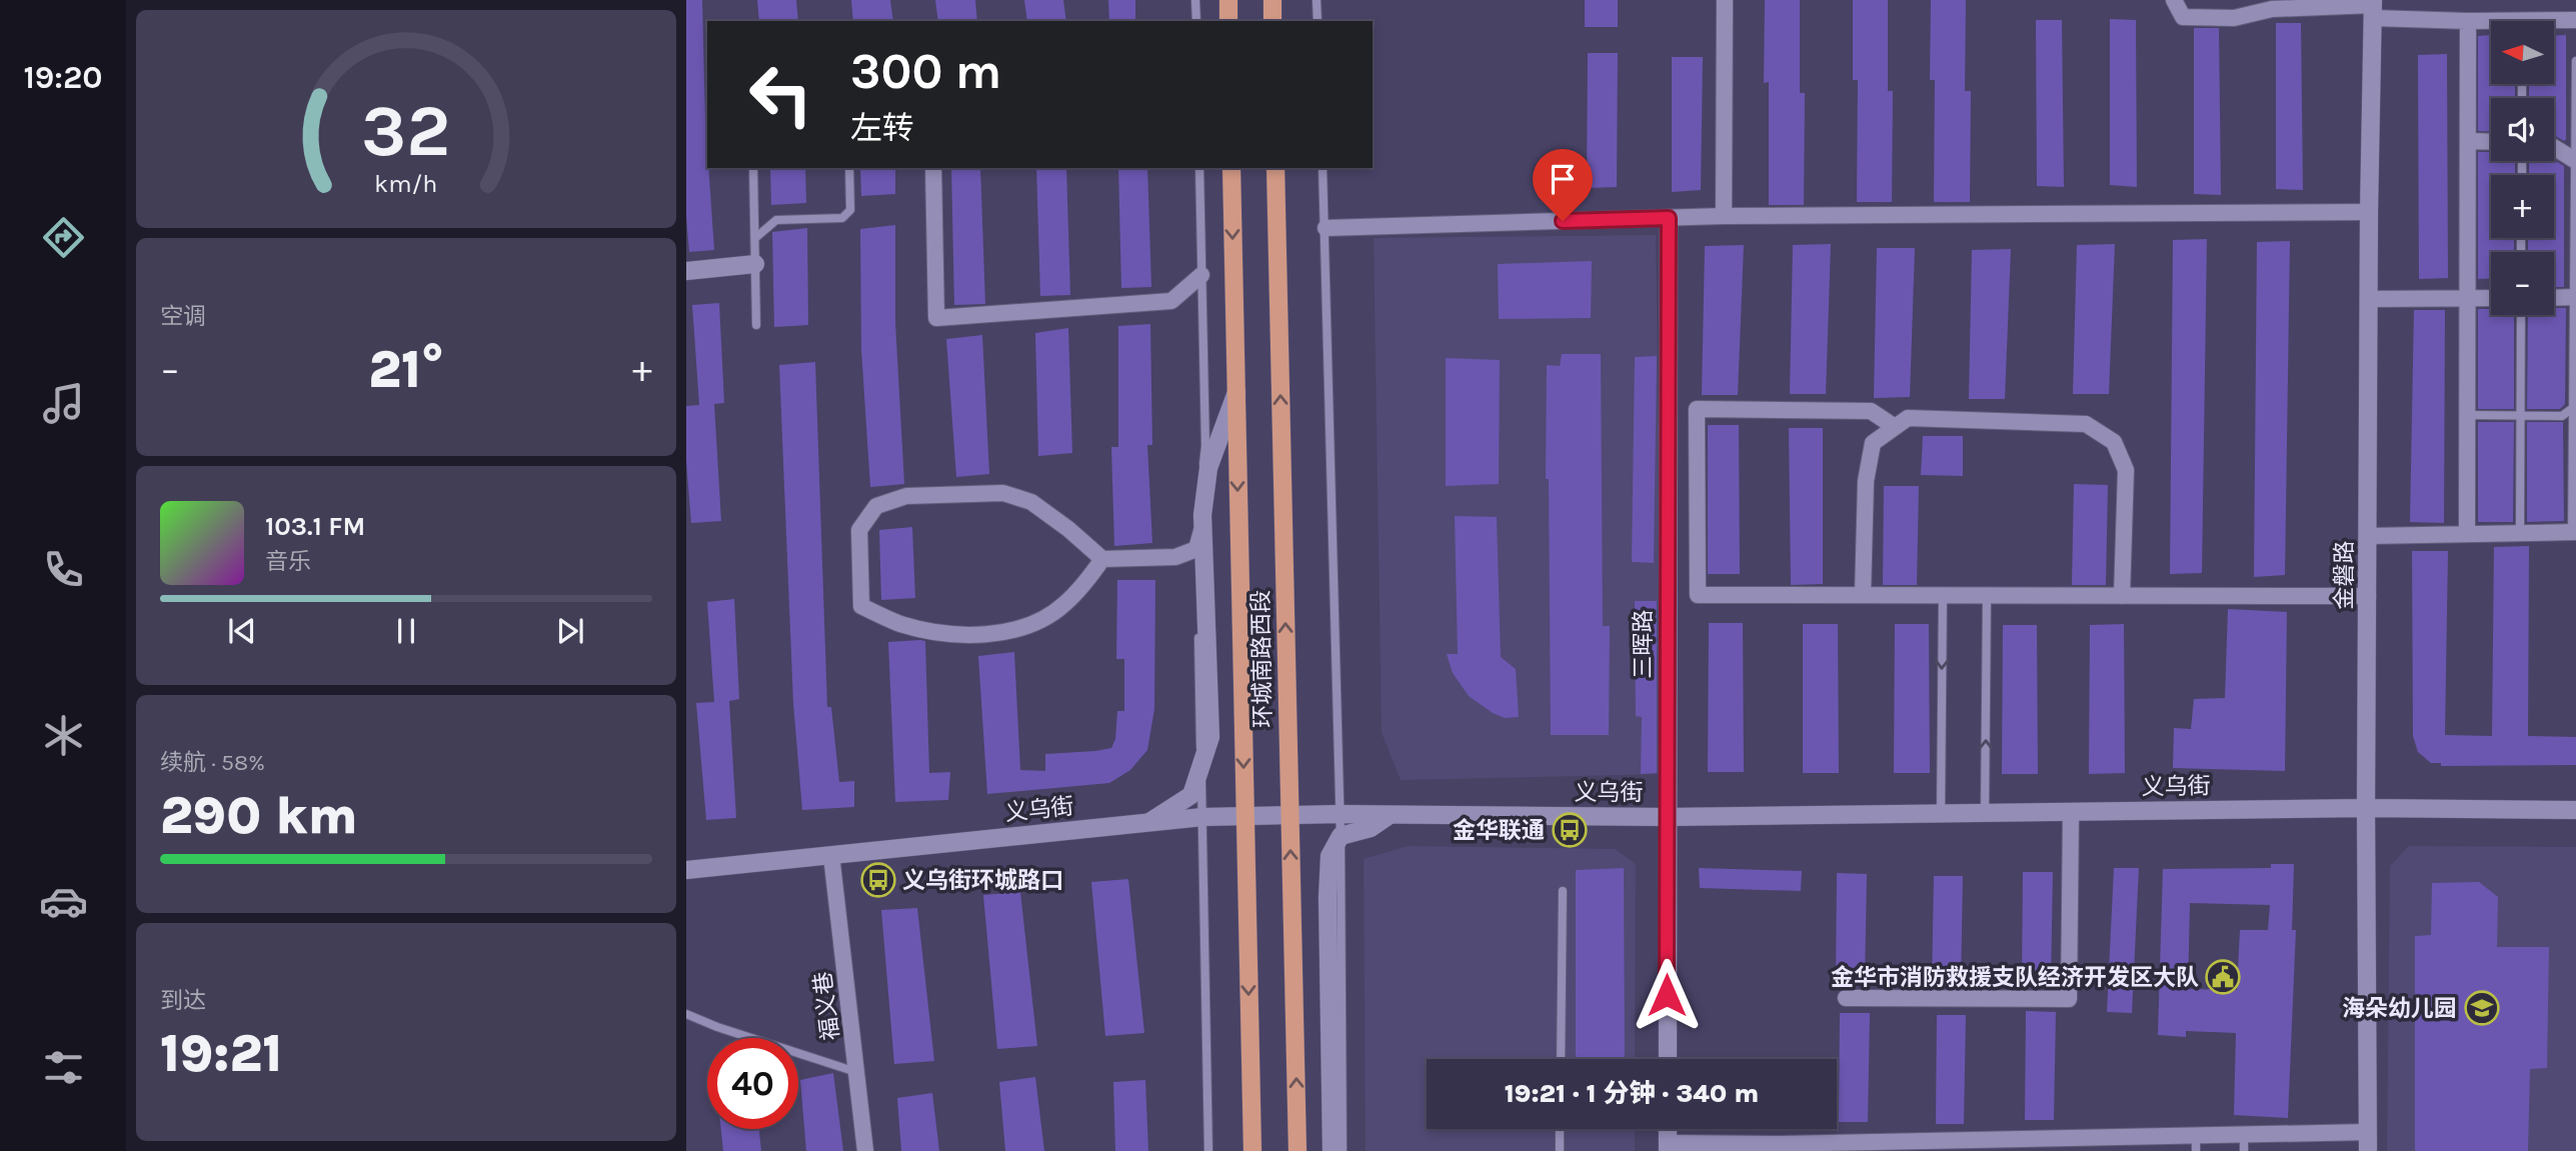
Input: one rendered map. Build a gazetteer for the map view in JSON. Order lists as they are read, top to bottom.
{
  "streets": {
    "main road": ["环城南路西段"],
    "street": [
      "金磐路",
      "三晖路",
      "义乌街",
      "福义巷"
    ]
  },
  "crossings": [
    ["金磐路", "义乌街"],
    ["三晖路", "义乌街"],
    ["环城南路西段", "义乌街"],
    ["义乌街", "福义巷"]
  ],
  "places": {
    "bus stop": ["金华联通", "义乌街环城路口"],
    "public building": ["金华市消防救援支队经济开发区大队"],
    "school or university": ["海朵幼儿园"]
  },
  "north": "left",
  "page": {
    "tabs": "19:20",
    "map_buttons": ["+", "−"],
    "turn": ["300 m", "左转"],
    "tile": [
      "空调",
      ["续航 · 58%", "290 km"],
      ["到达", "19:21"]
    ],
    "heat": ["−", "21°", "+"],
    "song": ["103.1 FM", "音乐"],
    "limit": "40",
    "trip": "19:21 · 1 分钟 · 340 m",
    "gauge": ["32", "km/h"]
  }
}
